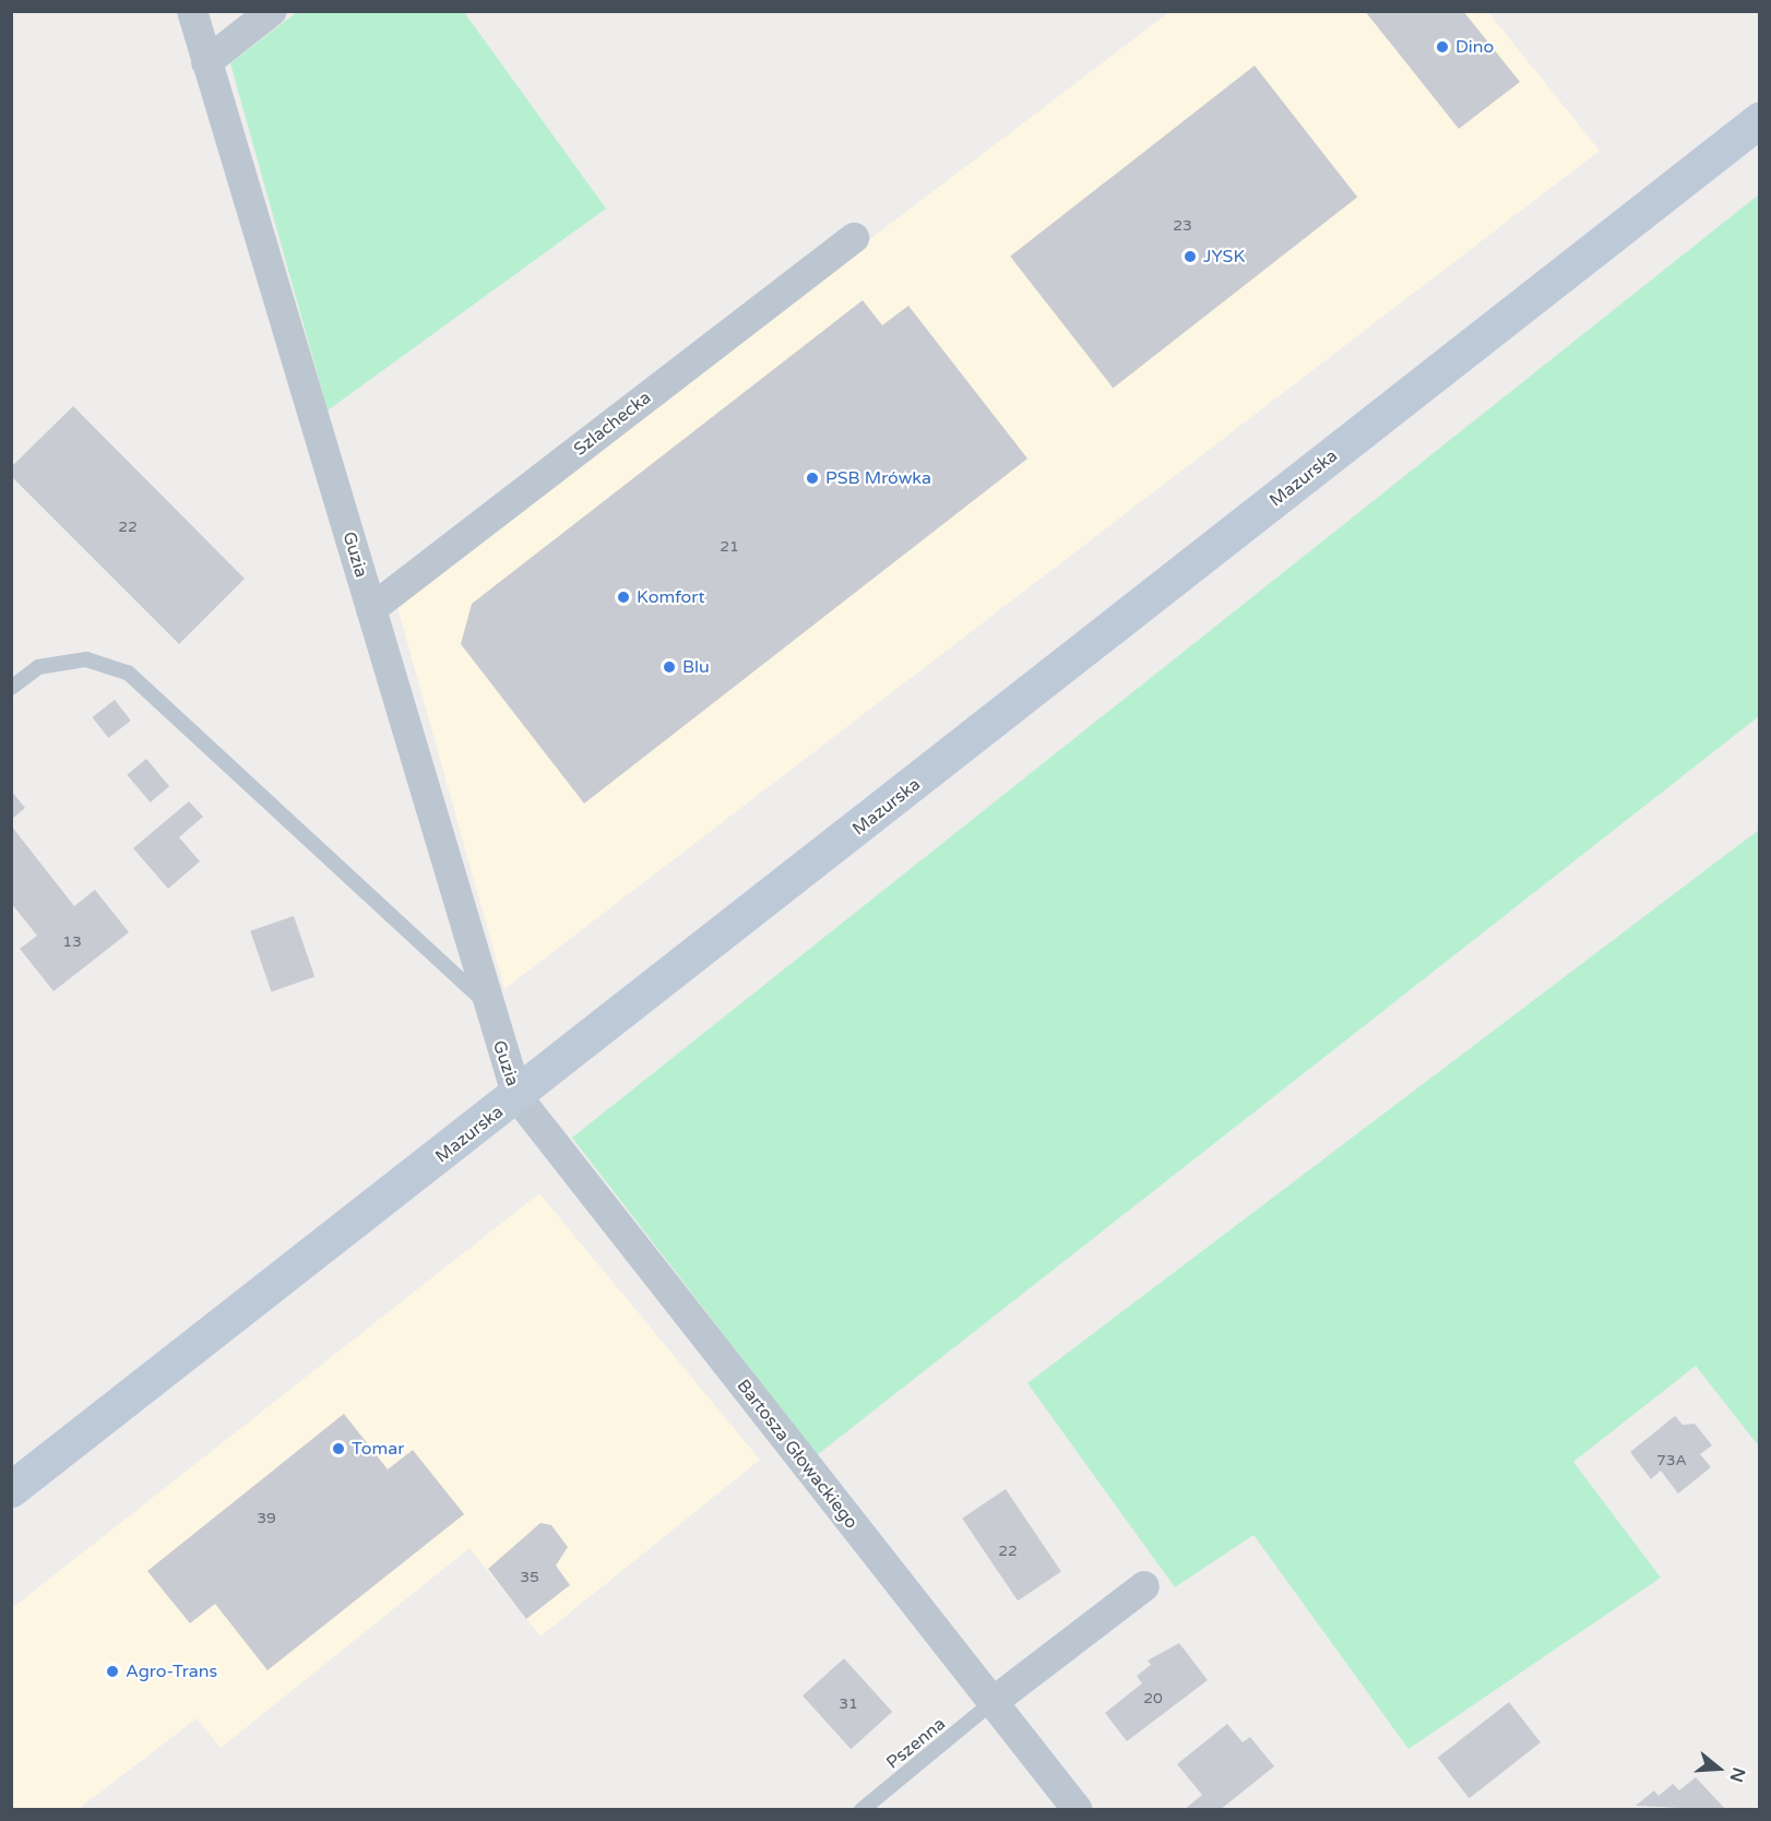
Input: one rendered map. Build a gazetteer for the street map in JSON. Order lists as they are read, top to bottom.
{
  "streets": {
    "main road": ["Mazurska"],
    "street": ["Szlachecka", "Guzia", "Bartosza Głowackiego"],
    "lane": ["Pszenna"]
  },
  "crossings": [
    ["Szlachecka", "Guzia"],
    ["Mazurska", "Guzia"],
    ["Mazurska", "Bartosza Głowackiego"],
    ["Guzia", "Bartosza Głowackiego"],
    ["Bartosza Głowackiego", "Pszenna"]
  ],
  "places": [
    "Dino",
    "JYSK",
    "PSB Mrówka",
    "Komfort",
    "Blu",
    "Tomar",
    "Agro-Trans"
  ],
  "house_numbers": [
    "23",
    "22",
    "21",
    "13",
    "73A",
    "39",
    "22",
    "35",
    "20",
    "31"
  ],
  "north": "right"
}
